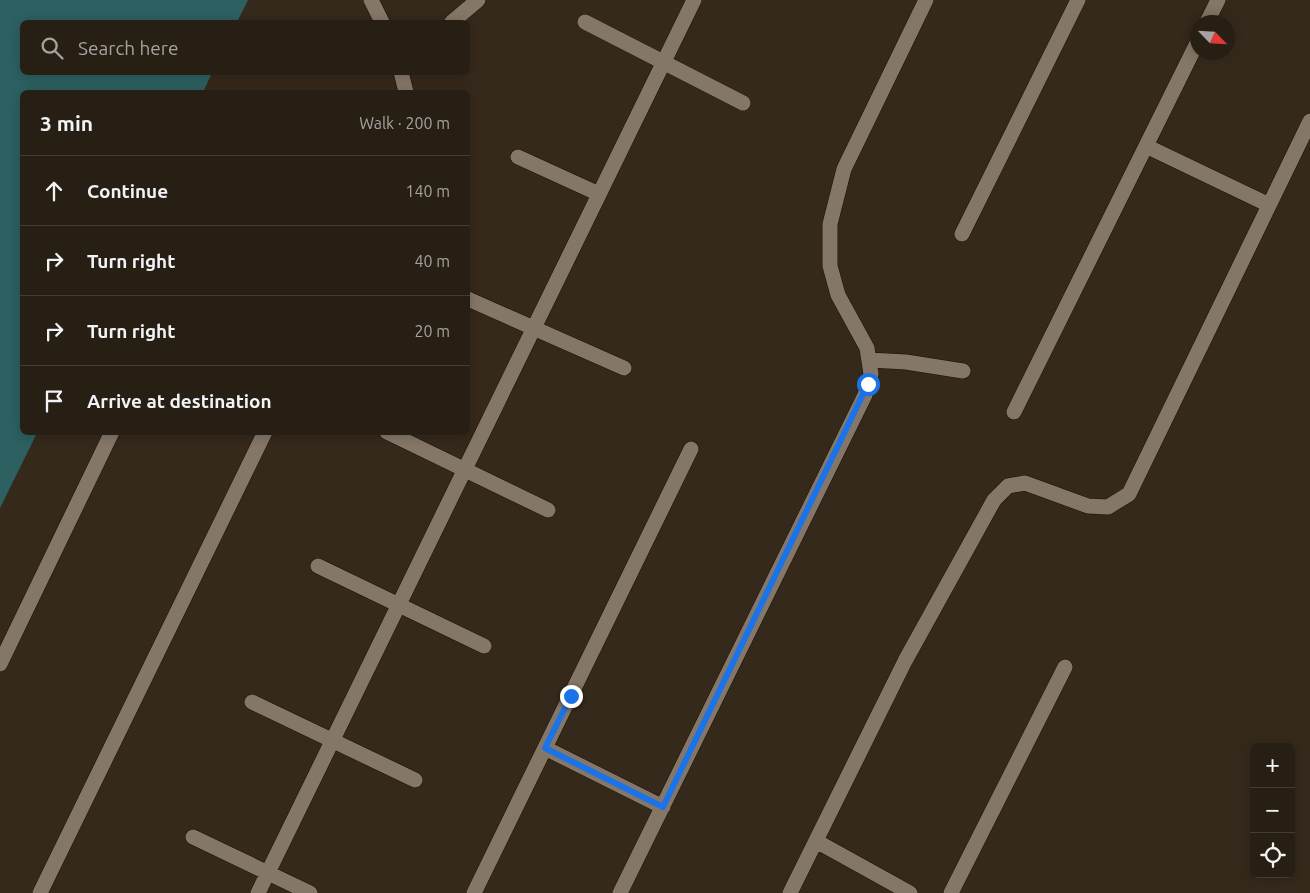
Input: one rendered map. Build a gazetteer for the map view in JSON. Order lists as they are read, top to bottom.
{
  "north": "bottom right",
  "page": {
    "search": "Search here",
    "heading": ["3 min", "Walk · 200 m"],
    "list": [
      ["Continue", "140 m"],
      ["Turn right", "40 m"],
      ["Turn right", "20 m"],
      "Arrive at destination"
    ],
    "map_buttons": ["+", "−"]
  }
}
